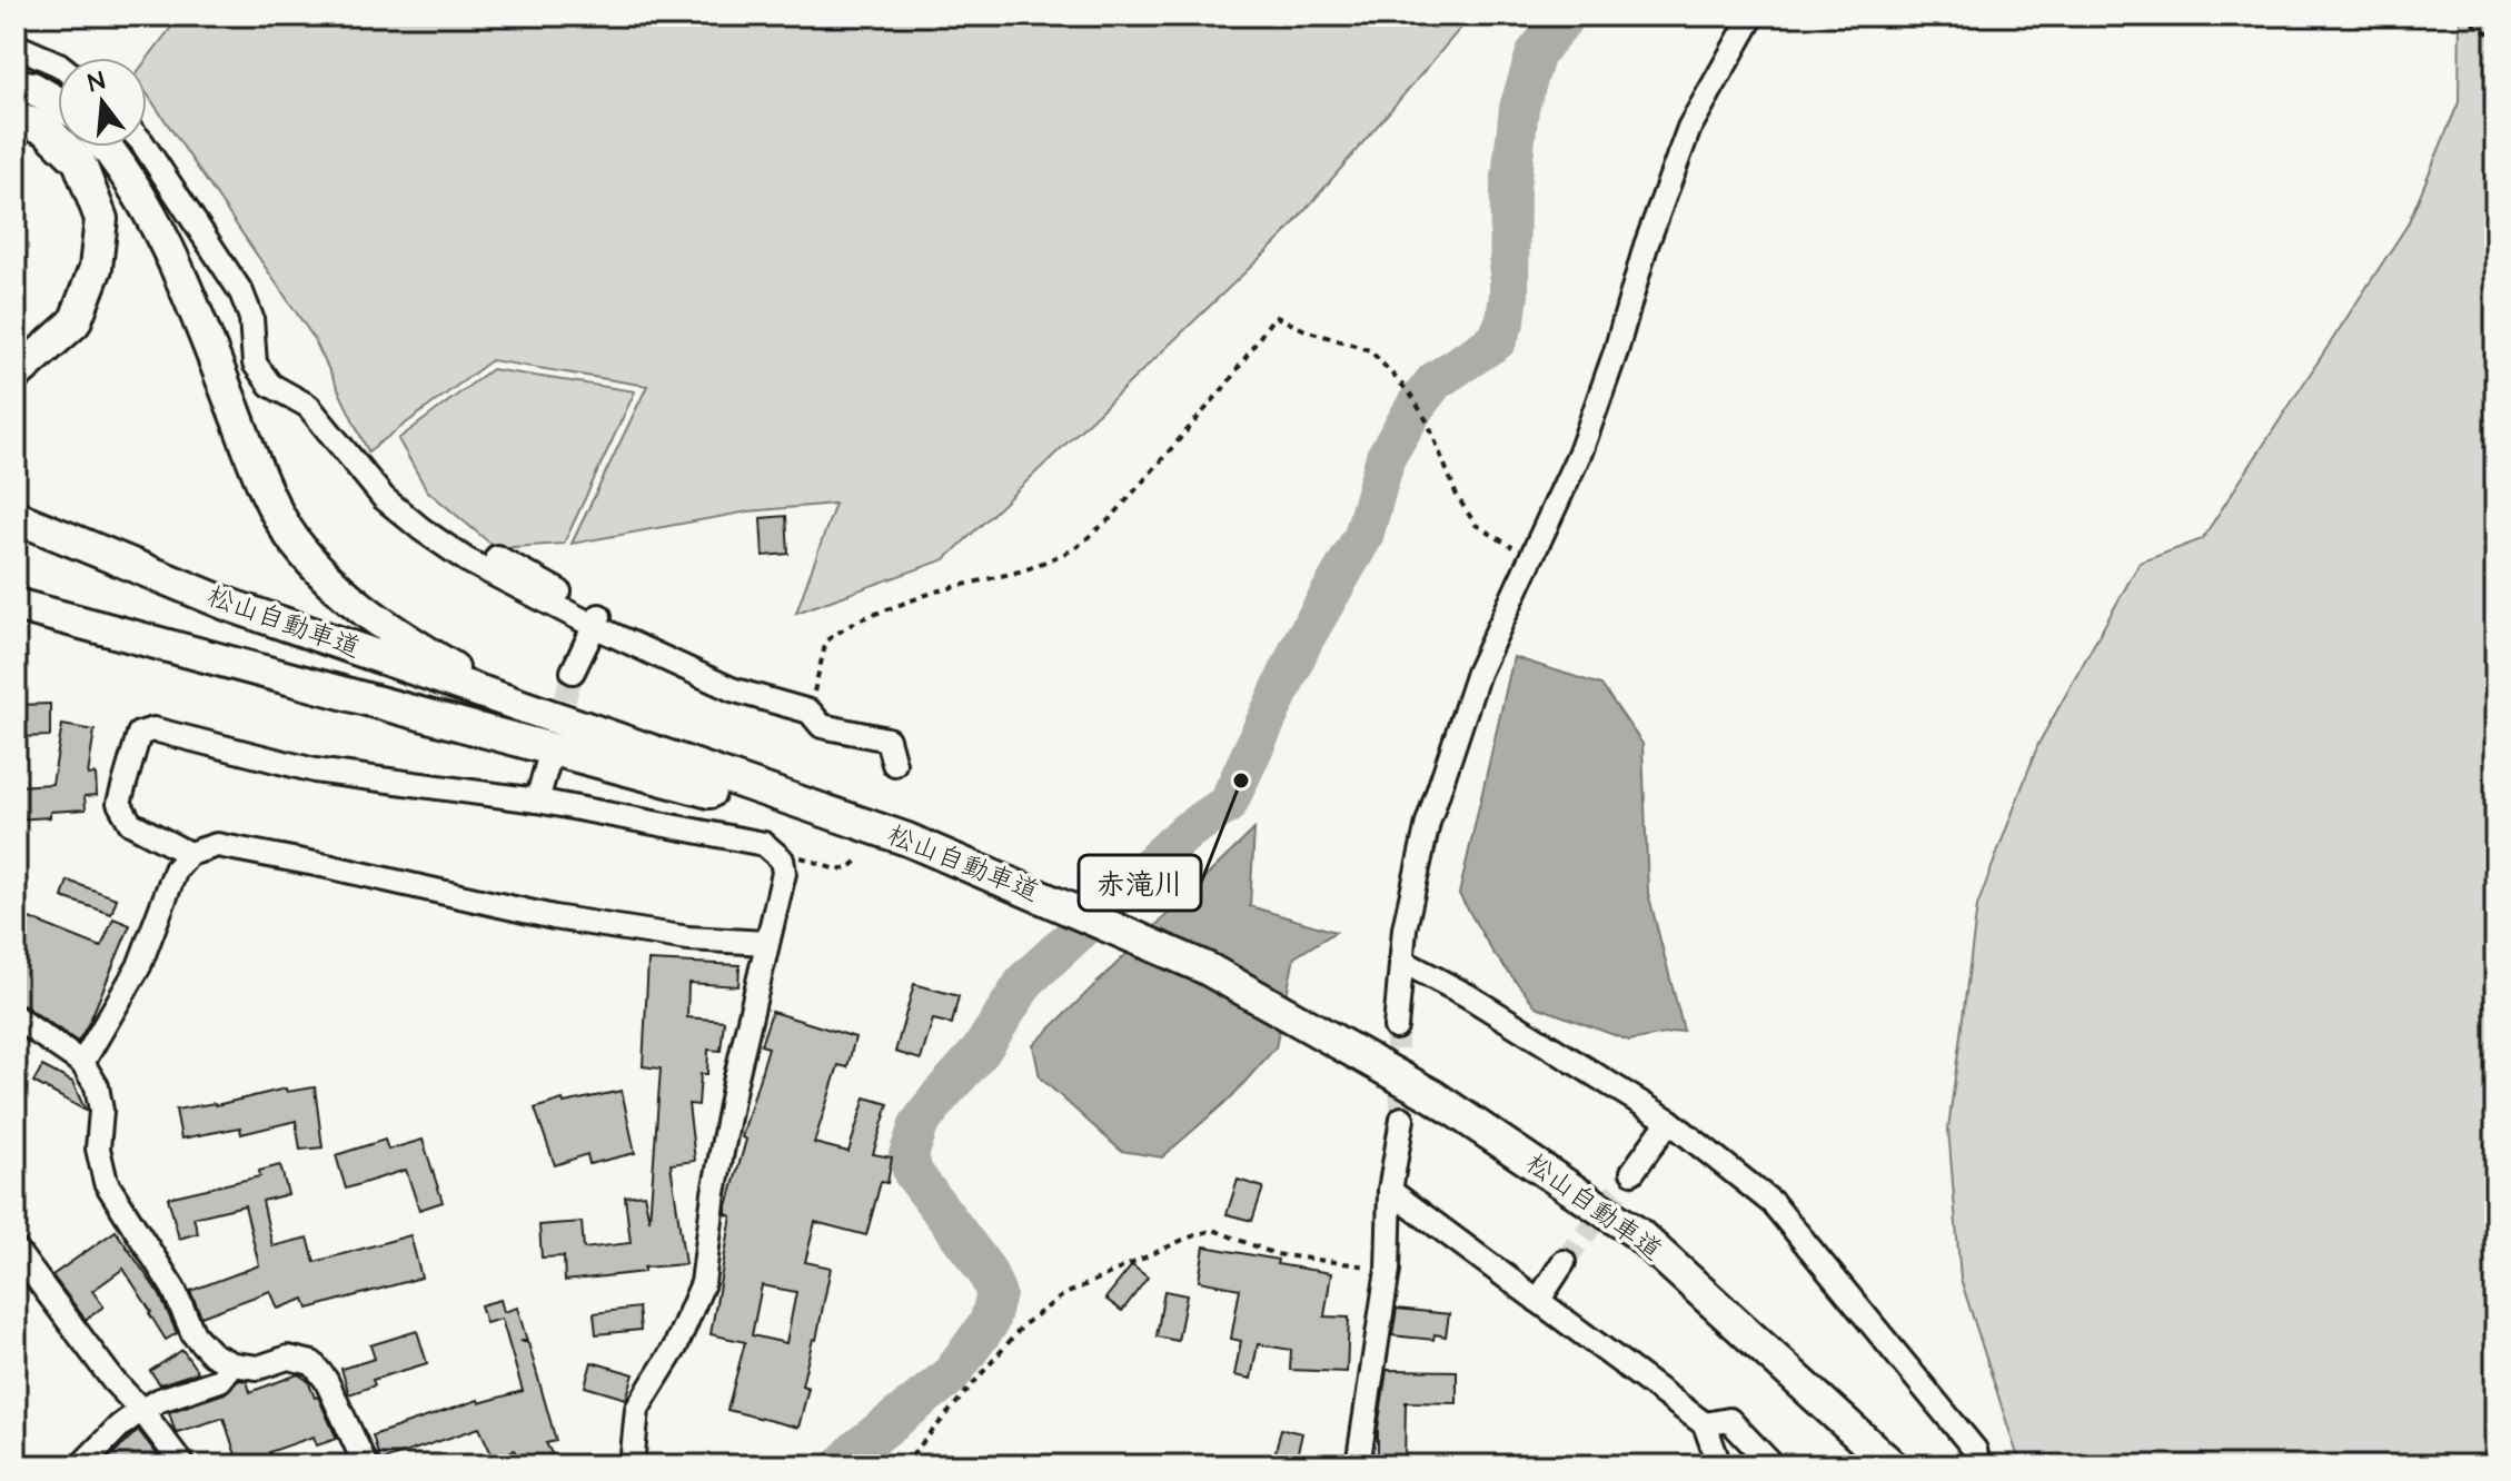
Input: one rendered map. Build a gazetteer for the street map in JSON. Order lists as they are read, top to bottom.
{
  "streets": {
    "highway": ["松山自動車道"]
  },
  "places": ["赤滝川"],
  "north": "top"
}
